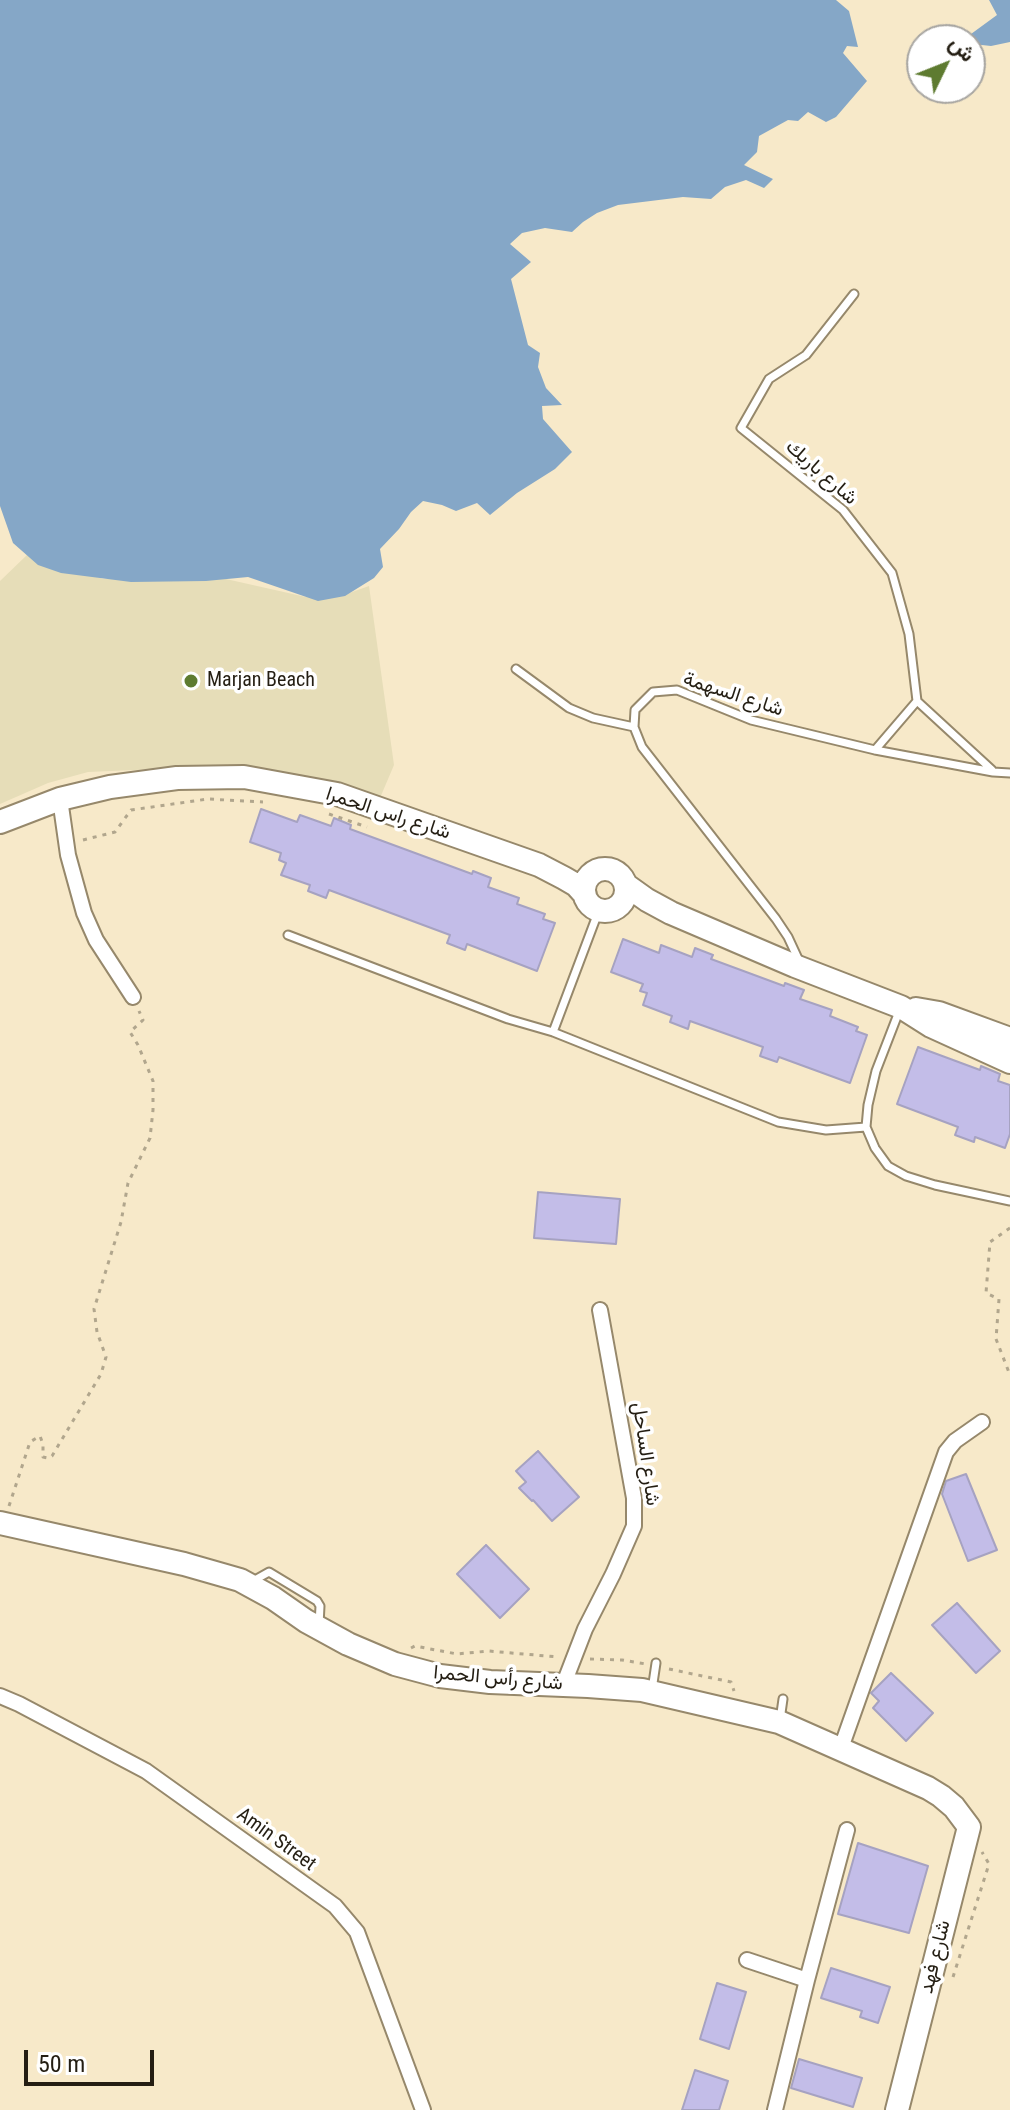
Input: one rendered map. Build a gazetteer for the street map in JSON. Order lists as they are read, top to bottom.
{
  "streets": {
    "street": [
      "شارع راس الحمرا",
      "شارع الساحل",
      "شارع رأس الحمرا",
      "Amin Street",
      "شارع فهد"
    ],
    "lane": ["شارع باريك", "شارع السهمة"]
  },
  "crossings": [
    ["شارع الساحل", "شارع رأس الحمرا"],
    ["شارع رأس الحمرا", "شارع فهد"]
  ],
  "places": ["Marjan Beach"],
  "scale_bar": "50 m",
  "north": "top right"
}
